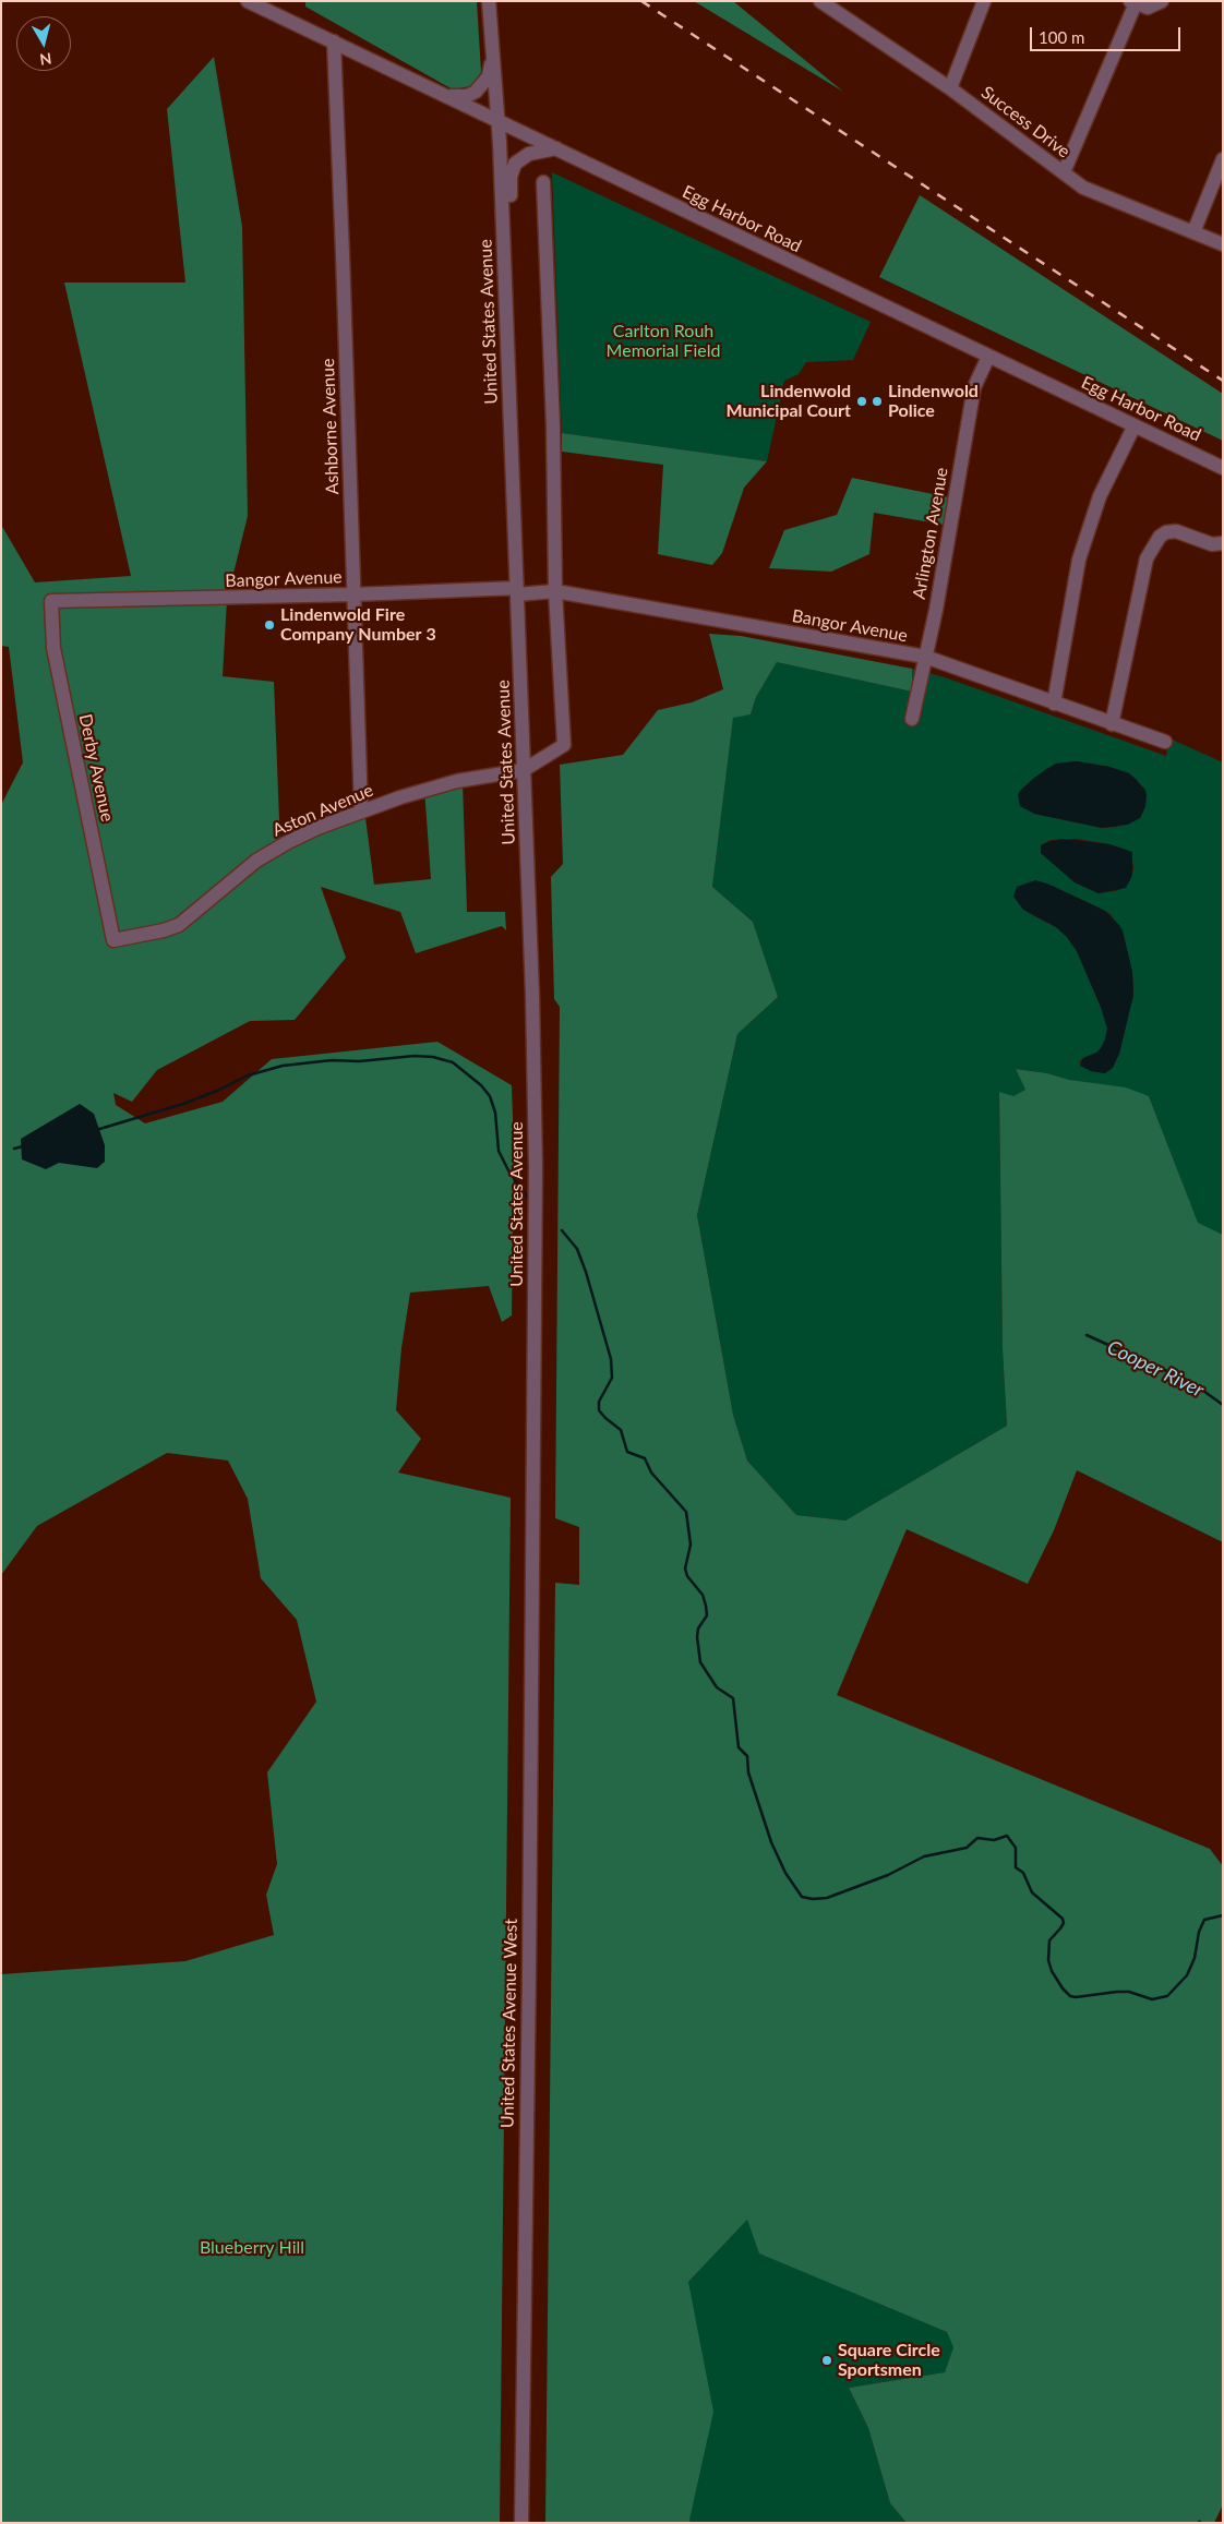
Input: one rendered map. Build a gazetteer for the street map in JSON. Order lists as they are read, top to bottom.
{
  "streets": {
    "street": [
      "Success Drive",
      "Egg Harbor Road",
      "United States Avenue",
      "Ashborne Avenue",
      "Arlington Avenue",
      "Bangor Avenue",
      "Derby Avenue",
      "Aston Avenue",
      "United States Avenue West"
    ]
  },
  "crossings": [
    ["Egg Harbor Road", "United States Avenue"],
    ["Egg Harbor Road", "Ashborne Avenue"],
    ["Egg Harbor Road", "Arlington Avenue"],
    ["United States Avenue", "Bangor Avenue"],
    ["United States Avenue", "Aston Avenue"],
    ["United States Avenue", "United States Avenue West"],
    ["Ashborne Avenue", "Bangor Avenue"],
    ["Ashborne Avenue", "Aston Avenue"],
    ["Arlington Avenue", "Bangor Avenue"],
    ["Bangor Avenue", "Derby Avenue"],
    ["Bangor Avenue", "Aston Avenue"],
    ["Derby Avenue", "Aston Avenue"]
  ],
  "water": ["Cooper River"],
  "parks": ["Carlton Rouh Memorial Field", "Blueberry Hill"],
  "places": [
    "Lindenwold Municipal Court",
    "Lindenwold Police",
    "Lindenwold Fire Company Number 3",
    "Square Circle Sportsmen"
  ],
  "scale_bar": "100 m",
  "north": "bottom"
}
